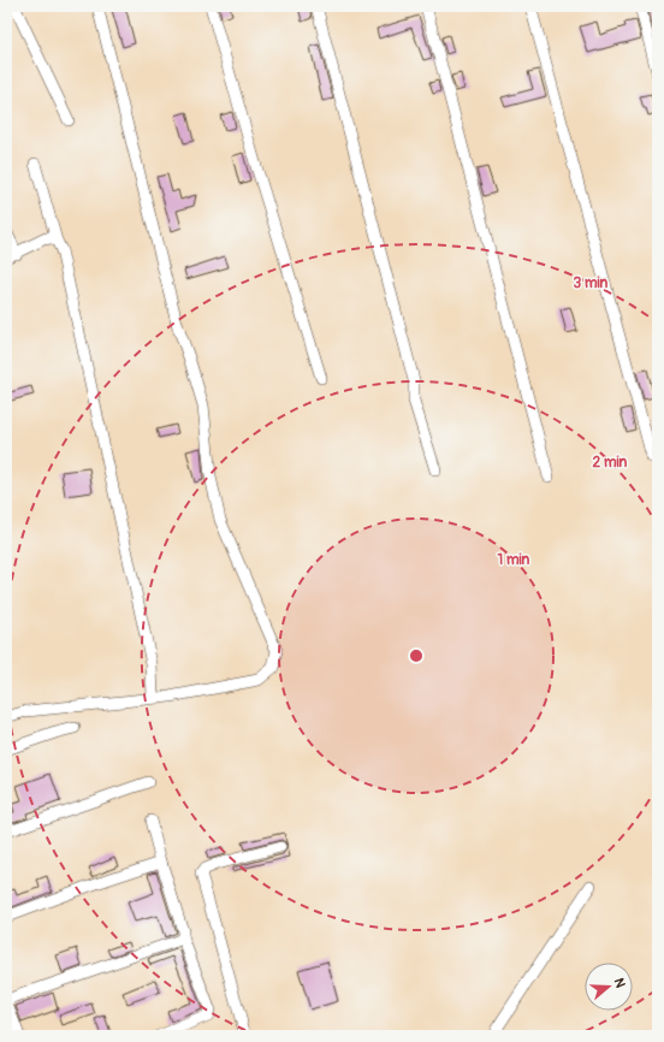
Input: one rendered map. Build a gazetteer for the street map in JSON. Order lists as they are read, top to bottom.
{
  "north": "right",
  "rings": ["3 min", "2 min", "1 min"]
}
